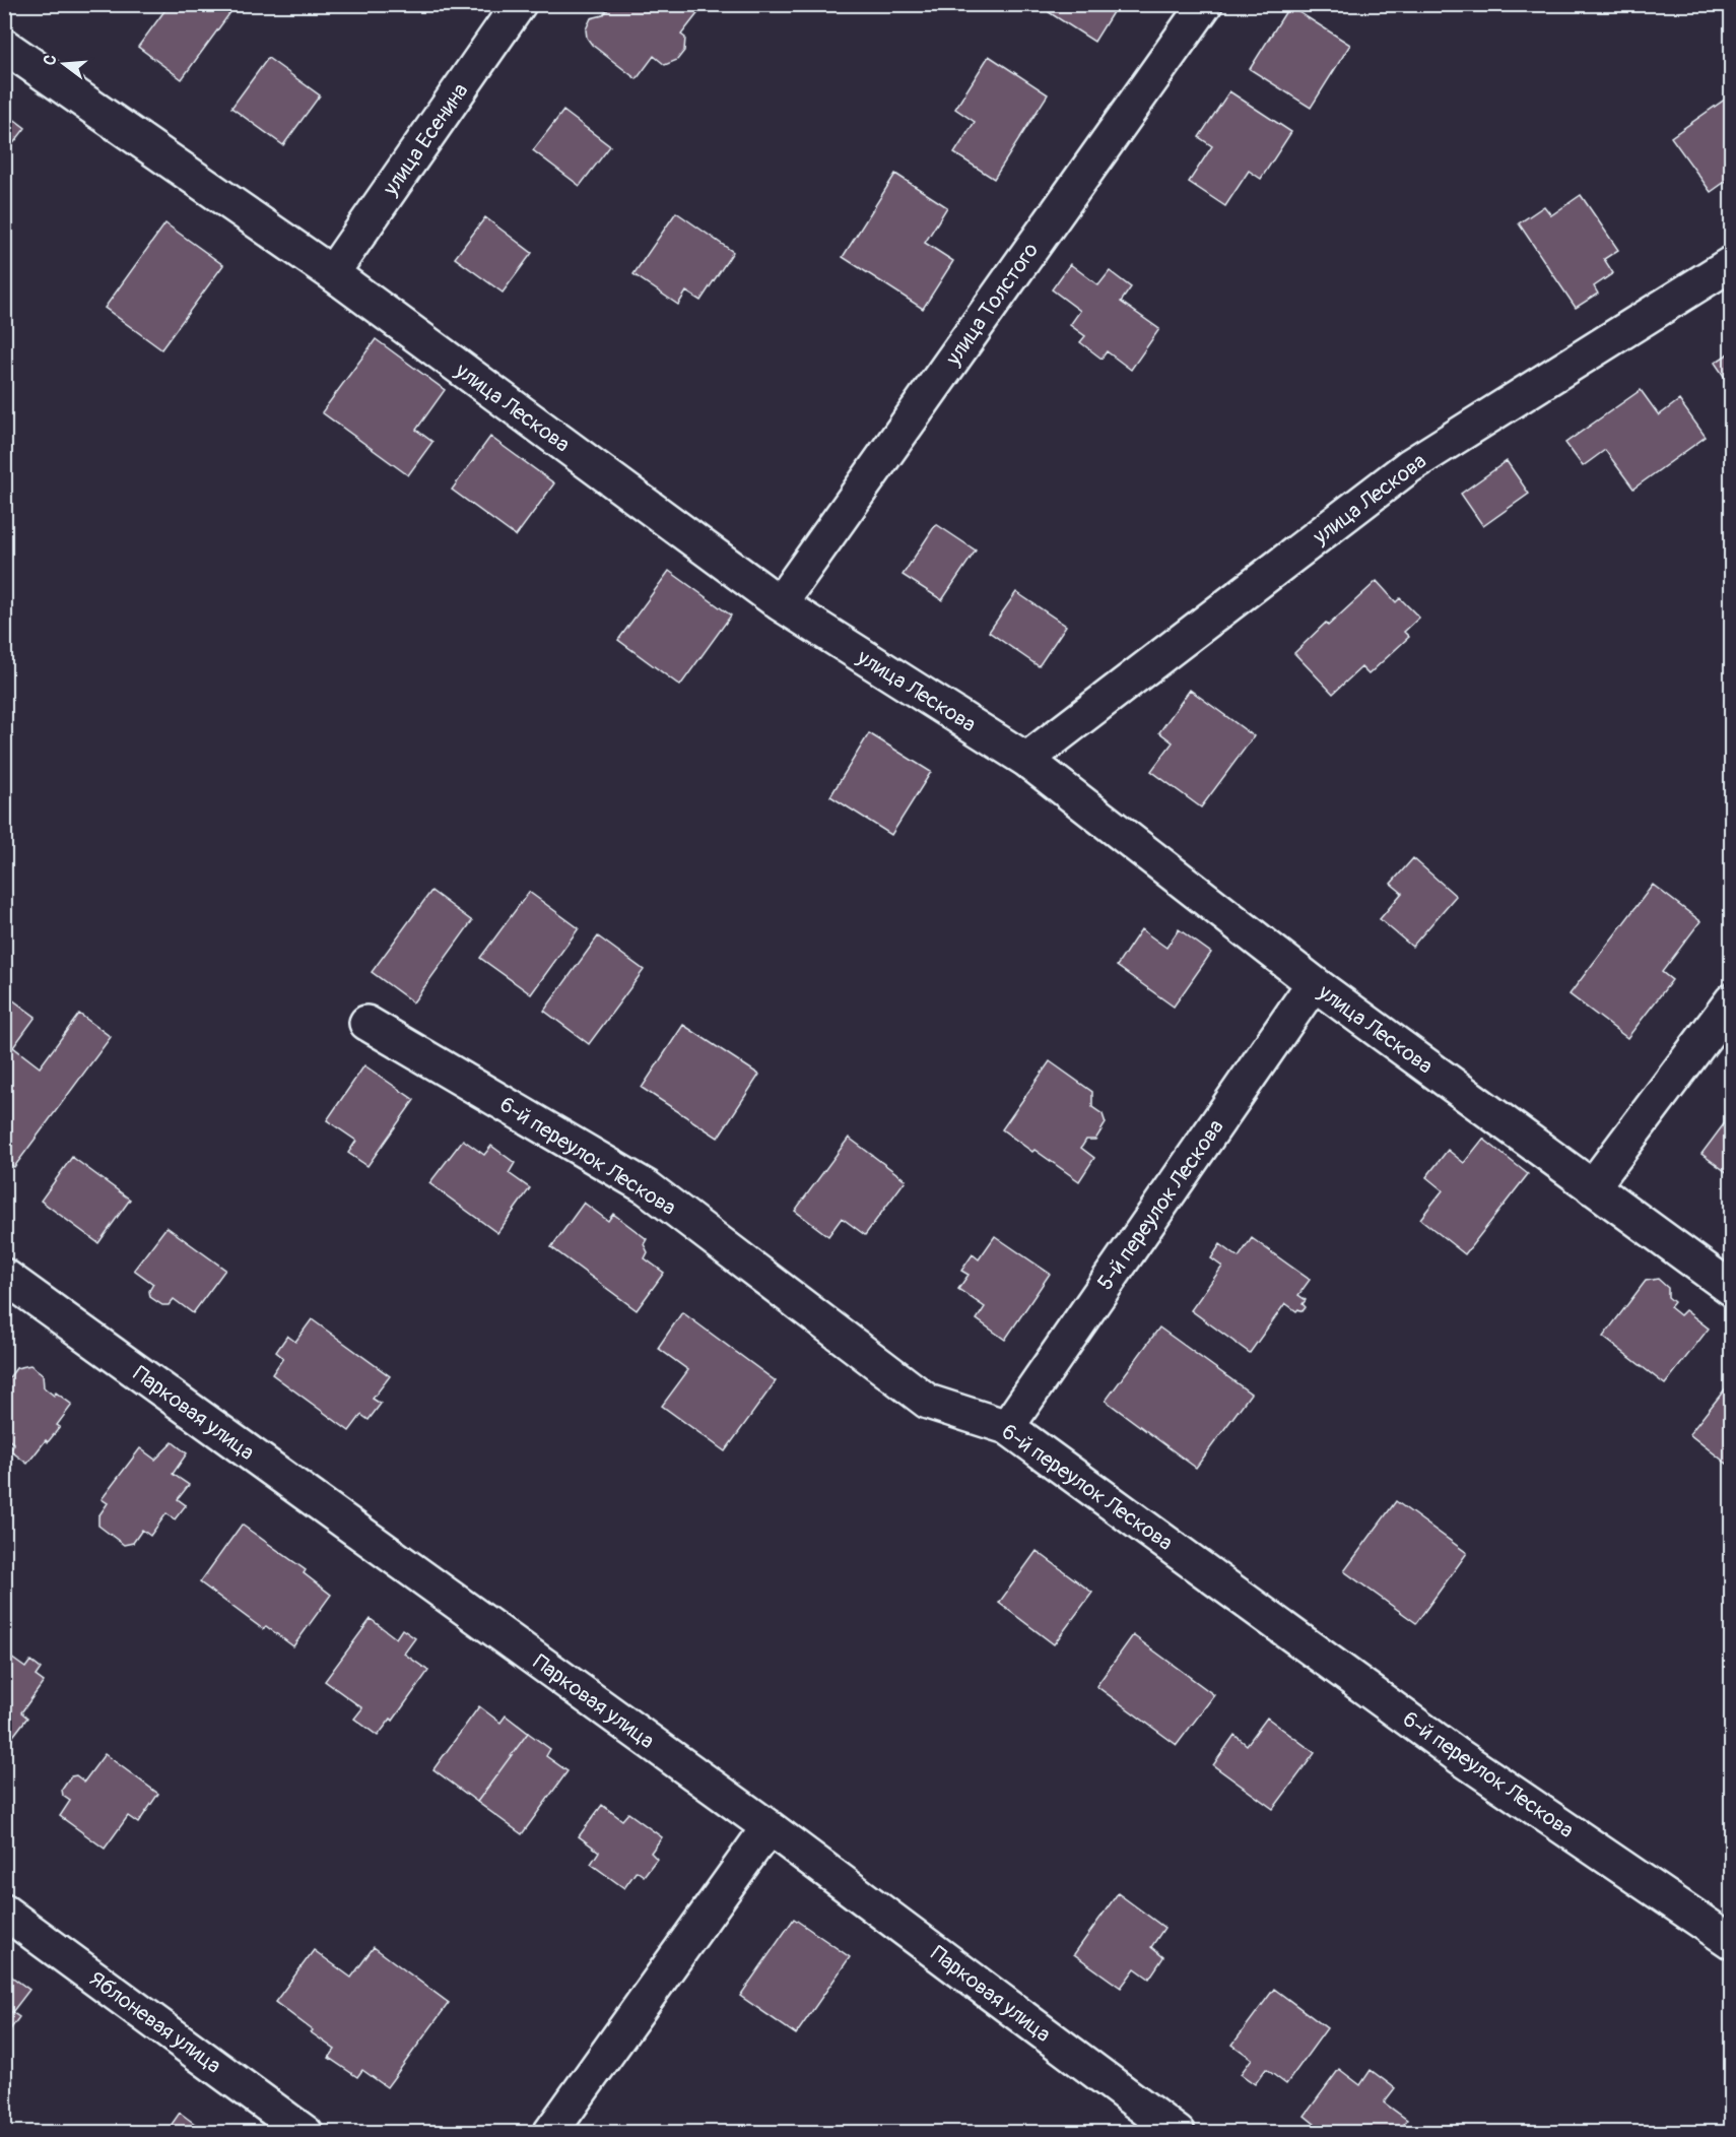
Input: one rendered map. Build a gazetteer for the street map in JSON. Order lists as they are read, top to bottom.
{
  "streets": {
    "street": [
      "улица Есенина",
      "улица Толстого",
      "улица Лескова",
      "6-й переулок Лескова",
      "5-й переулок Лескова",
      "Парковая улица",
      "Яблоневая улица"
    ]
  },
  "crossings": [
    ["улица Есенина", "улица Лескова"],
    ["улица Толстого", "улица Лескова"],
    ["улица Лескова", "5-й переулок Лескова"],
    ["6-й переулок Лескова", "5-й переулок Лескова"]
  ],
  "north": "left"
}
